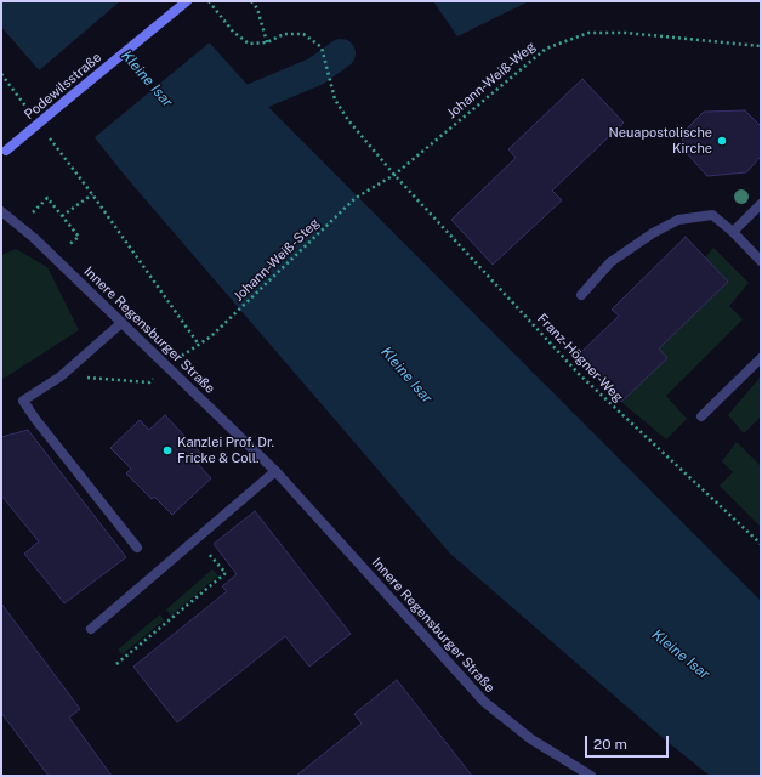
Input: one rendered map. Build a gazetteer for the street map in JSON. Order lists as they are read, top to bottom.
{
  "streets": {
    "main road": ["Podewilsstraße"],
    "street": ["Innere Regensburger Straße"],
    "path": ["Johann-Weiß-Weg", "Johann-Weiß-Steg", "Franz-Högner-Weg"]
  },
  "crossings": [
    ["Johann-Weiß-Weg", "Johann-Weiß-Steg"],
    ["Johann-Weiß-Weg", "Franz-Högner-Weg"],
    ["Johann-Weiß-Steg", "Innere Regensburger Straße"]
  ],
  "water": ["Kleine Isar"],
  "places": ["Neuapostolische Kirche", "Kanzlei Prof. Dr. Fricke & Coll."],
  "scale_bar": "20 m"
}
